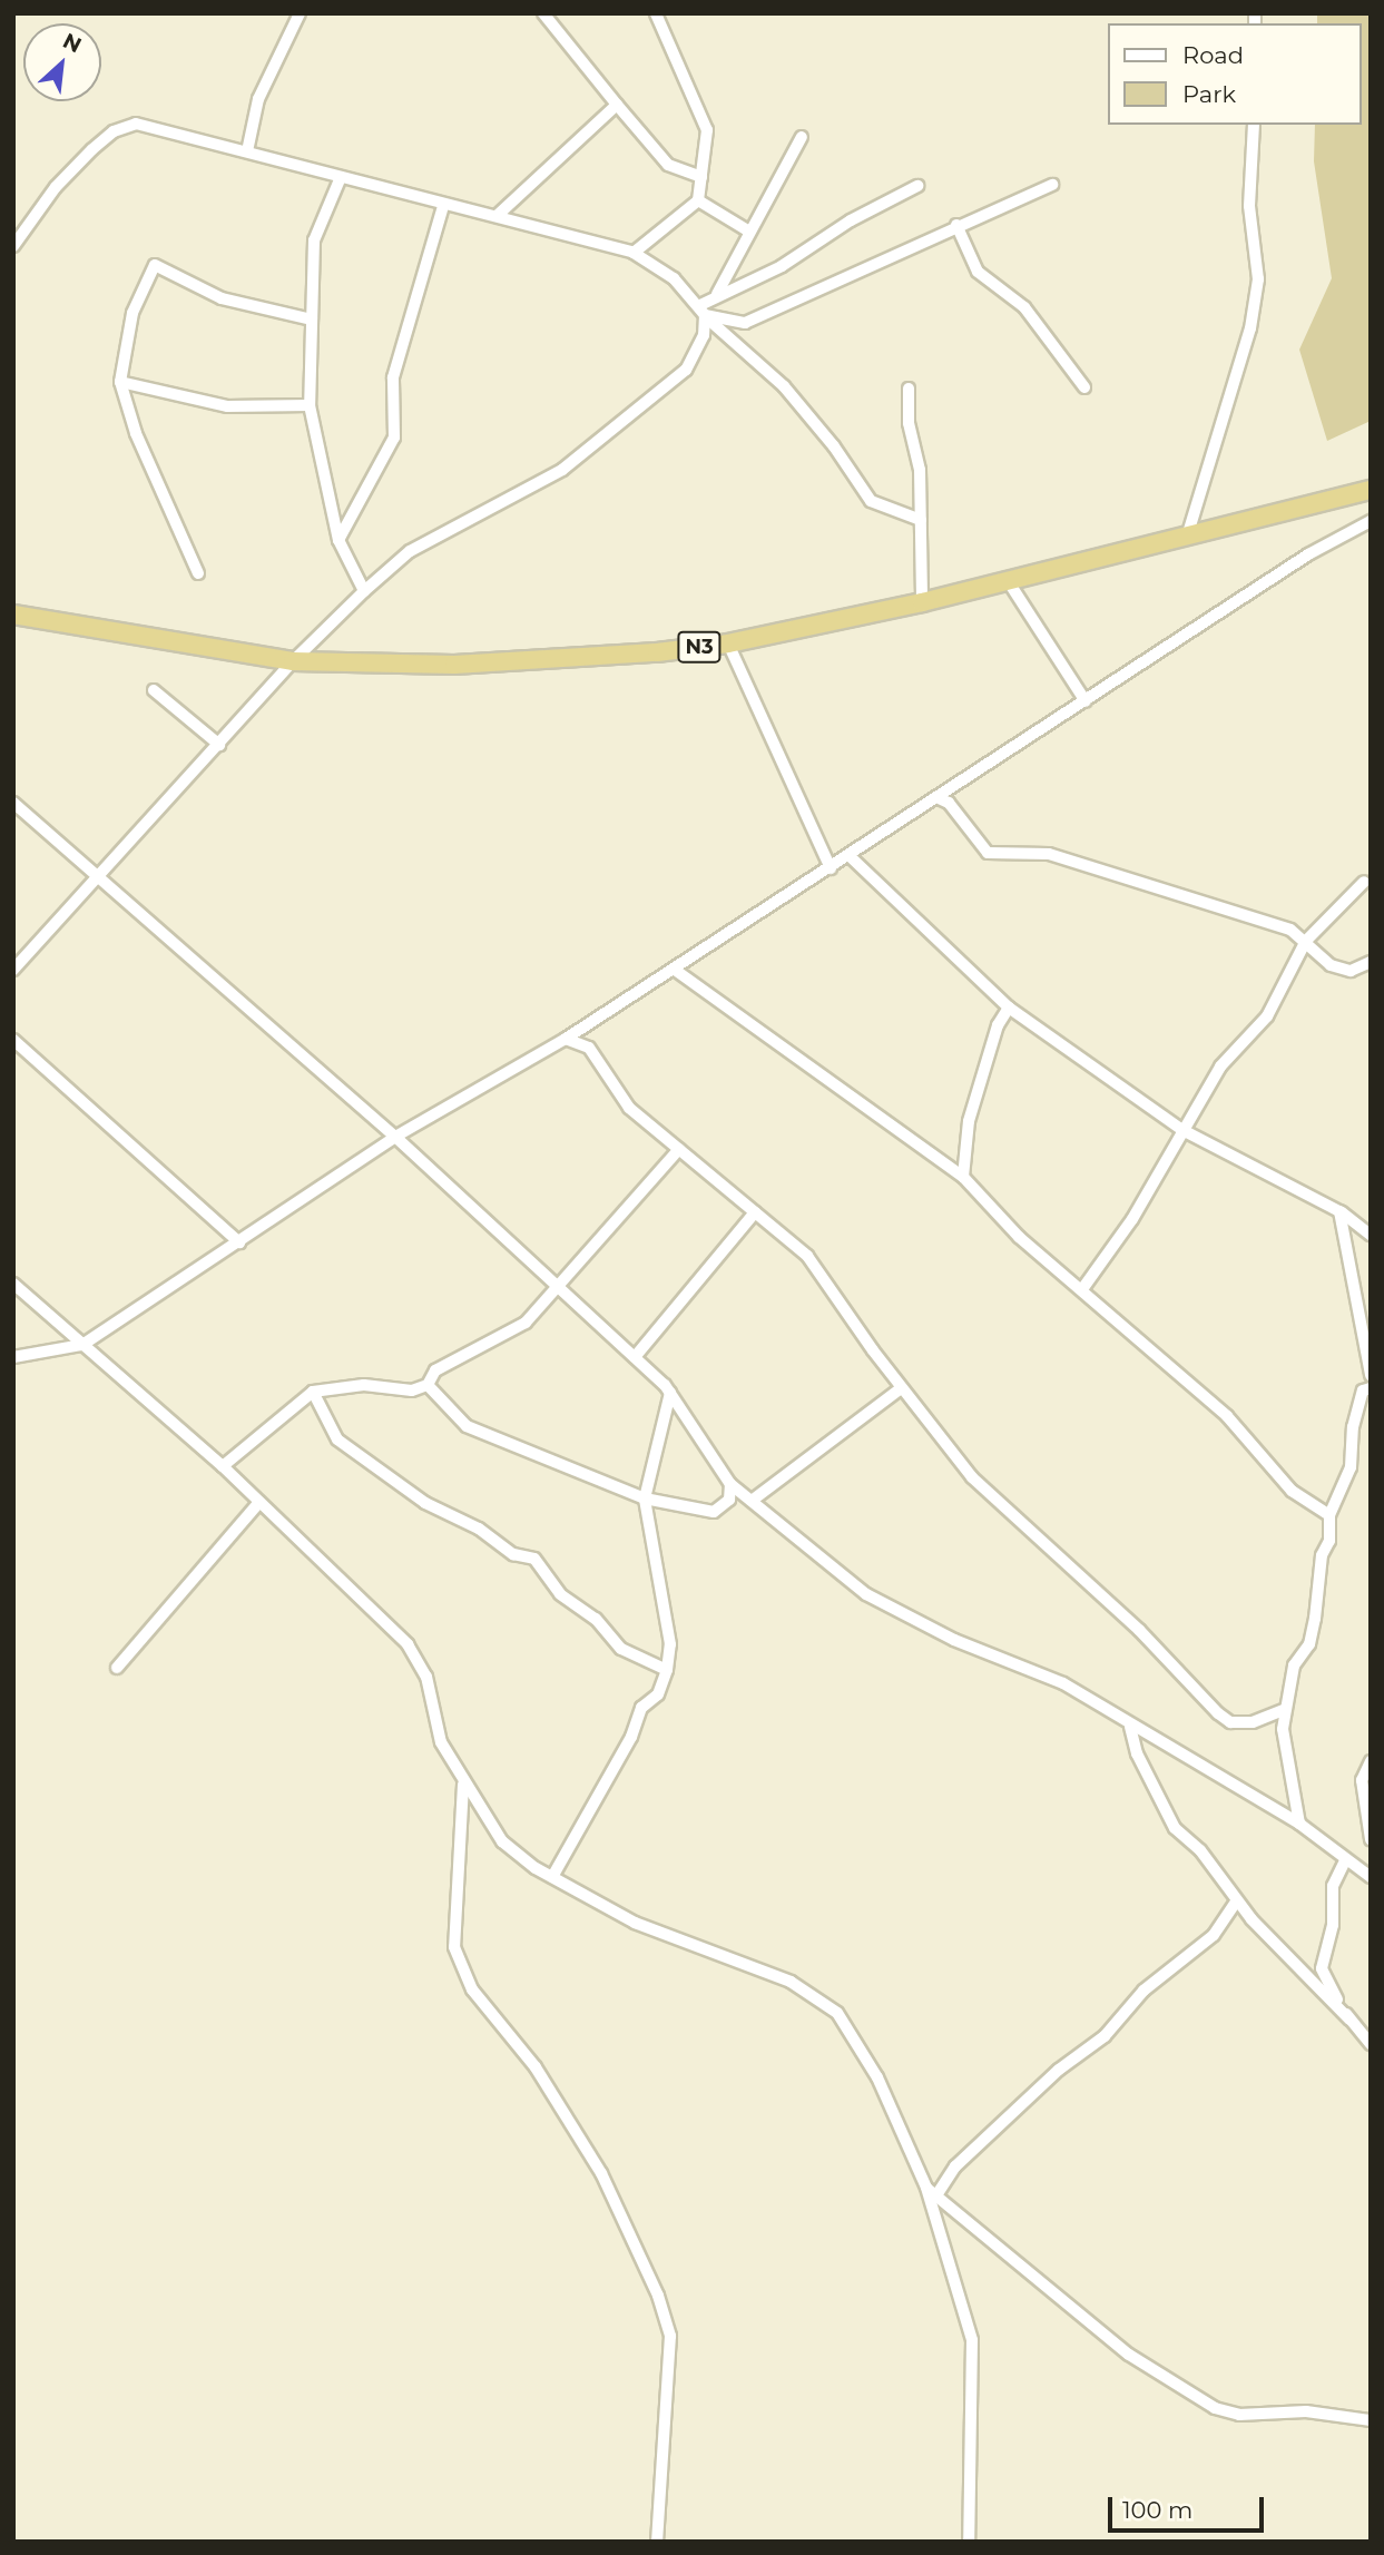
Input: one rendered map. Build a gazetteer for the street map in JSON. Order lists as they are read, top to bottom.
{
  "streets": {
    "highway": ["N3"]
  },
  "legend": ["Road", "Park"],
  "scale_bar": "100 m",
  "north": "top right"
}
